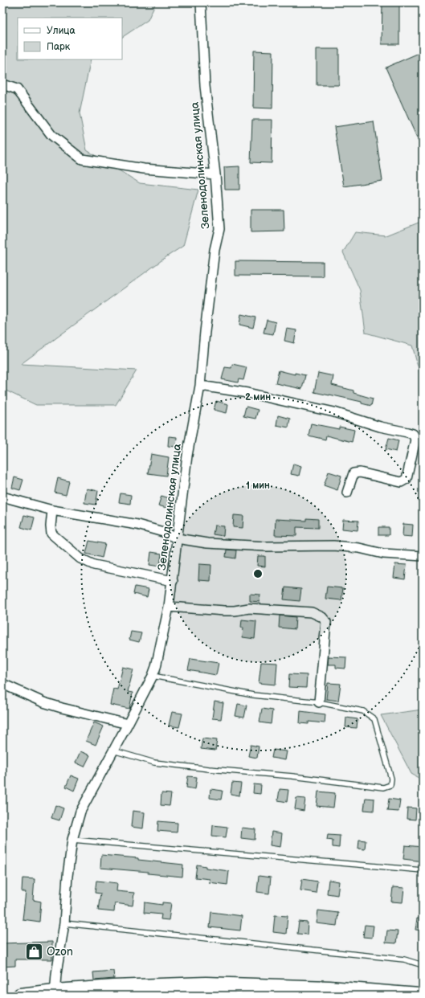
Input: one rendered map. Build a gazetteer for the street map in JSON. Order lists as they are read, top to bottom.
{
  "streets": {
    "street": ["Зеленодолинская улица"]
  },
  "places": {
    "shop": ["Ozon"]
  },
  "legend": ["Улица", "Парк"],
  "rings": ["2 мин", "1 мин"]
}
